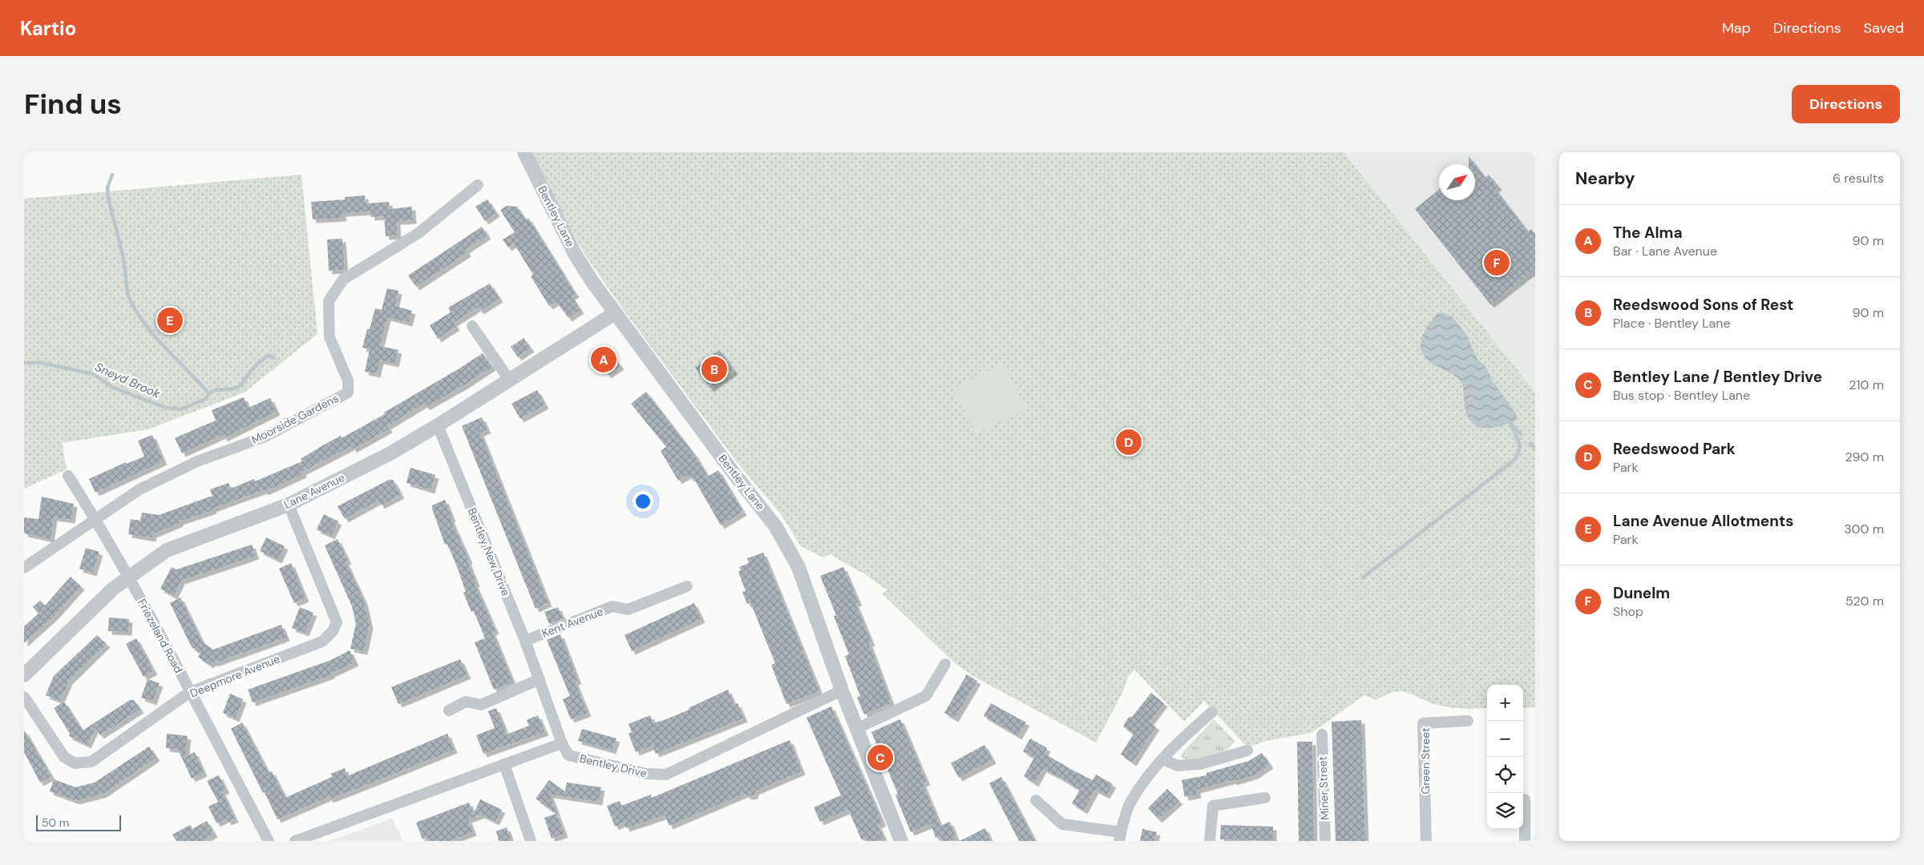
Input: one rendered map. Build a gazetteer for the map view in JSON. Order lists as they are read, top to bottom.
{
  "streets": {
    "street": [
      "Bentley Lane",
      "Moorside Gardens",
      "Lane Avenue",
      "Bentley New Drive",
      "Kent Avenue",
      "Friezeland Road",
      "Deepmore Avenue",
      "Green Street",
      "Bentley Drive",
      "Miner Street"
    ]
  },
  "crossings": [
    ["Bentley Lane", "Lane Avenue"],
    ["Bentley Lane", "Bentley Drive"],
    ["Moorside Gardens", "Friezeland Road"],
    ["Lane Avenue", "Bentley New Drive"],
    ["Lane Avenue", "Friezeland Road"],
    ["Lane Avenue", "Deepmore Avenue"],
    ["Bentley New Drive", "Kent Avenue"],
    ["Bentley New Drive", "Bentley Drive"],
    ["Friezeland Road", "Deepmore Avenue"]
  ],
  "water": ["Sneyd Brook"],
  "scale_bar": "50 m",
  "north": "top right",
  "page": {
    "header": "Kartio",
    "nav": ["Map", "Directions", "Saved"],
    "buttons": "Directions",
    "title": "Find us",
    "heading": ["Nearby", "6 results"],
    "list": [
      {
        "mark": "A",
        "name": "The Alma",
        "note": "Bar · Lane Avenue",
        "value": "90 m"
      },
      {
        "mark": "B",
        "name": "Reedswood Sons of Rest",
        "note": "Place · Bentley Lane",
        "value": "90 m"
      },
      {
        "mark": "C",
        "name": "Bentley Lane / Bentley Drive",
        "note": "Bus stop · Bentley Lane",
        "value": "210 m"
      },
      {
        "mark": "D",
        "name": "Reedswood Park",
        "note": "Park",
        "value": "290 m"
      },
      {
        "mark": "E",
        "name": "Lane Avenue Allotments",
        "note": "Park",
        "value": "300 m"
      },
      {
        "mark": "F",
        "name": "Dunelm",
        "note": "Shop",
        "value": "520 m"
      }
    ],
    "pins": [
      "F",
      "E",
      "A",
      "B",
      "D",
      "C"
    ],
    "map_buttons": ["+", "−"],
    "scale": "50 m"
  }
}
